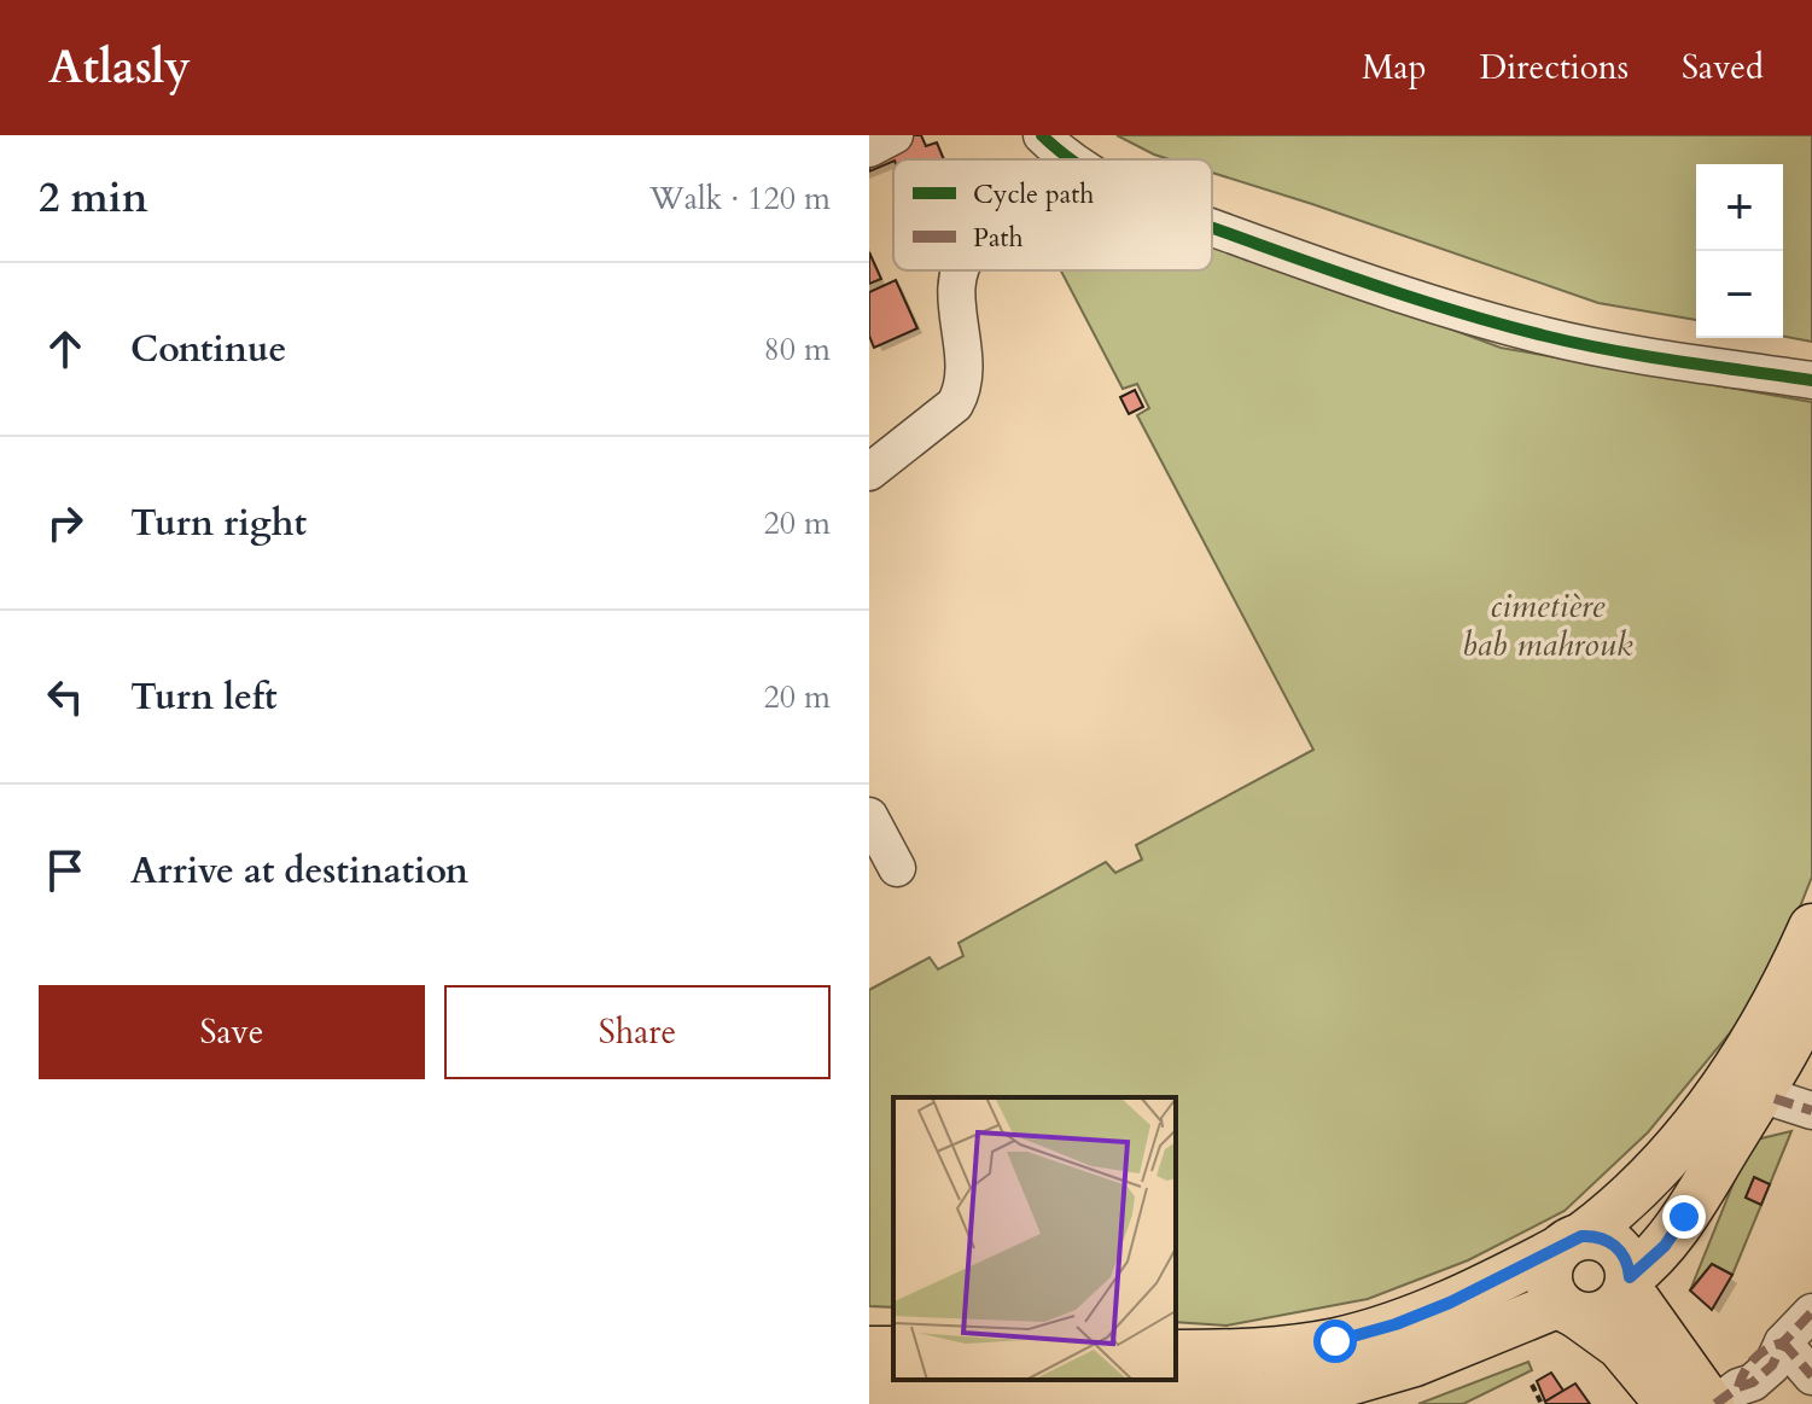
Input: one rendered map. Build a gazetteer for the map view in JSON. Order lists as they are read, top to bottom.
{
  "parks": ["cimetière bab mahrouk"],
  "legend": ["Cycle path", "Path"],
  "page": {
    "header": "Atlasly",
    "nav": ["Map", "Directions", "Saved"],
    "heading": ["2 min", "Walk · 120 m"],
    "map_buttons": ["+", "−"],
    "list": [
      ["Continue", "80 m"],
      ["Turn right", "20 m"],
      ["Turn left", "20 m"],
      "Arrive at destination"
    ],
    "buttons": ["Save", "Share"]
  }
}
